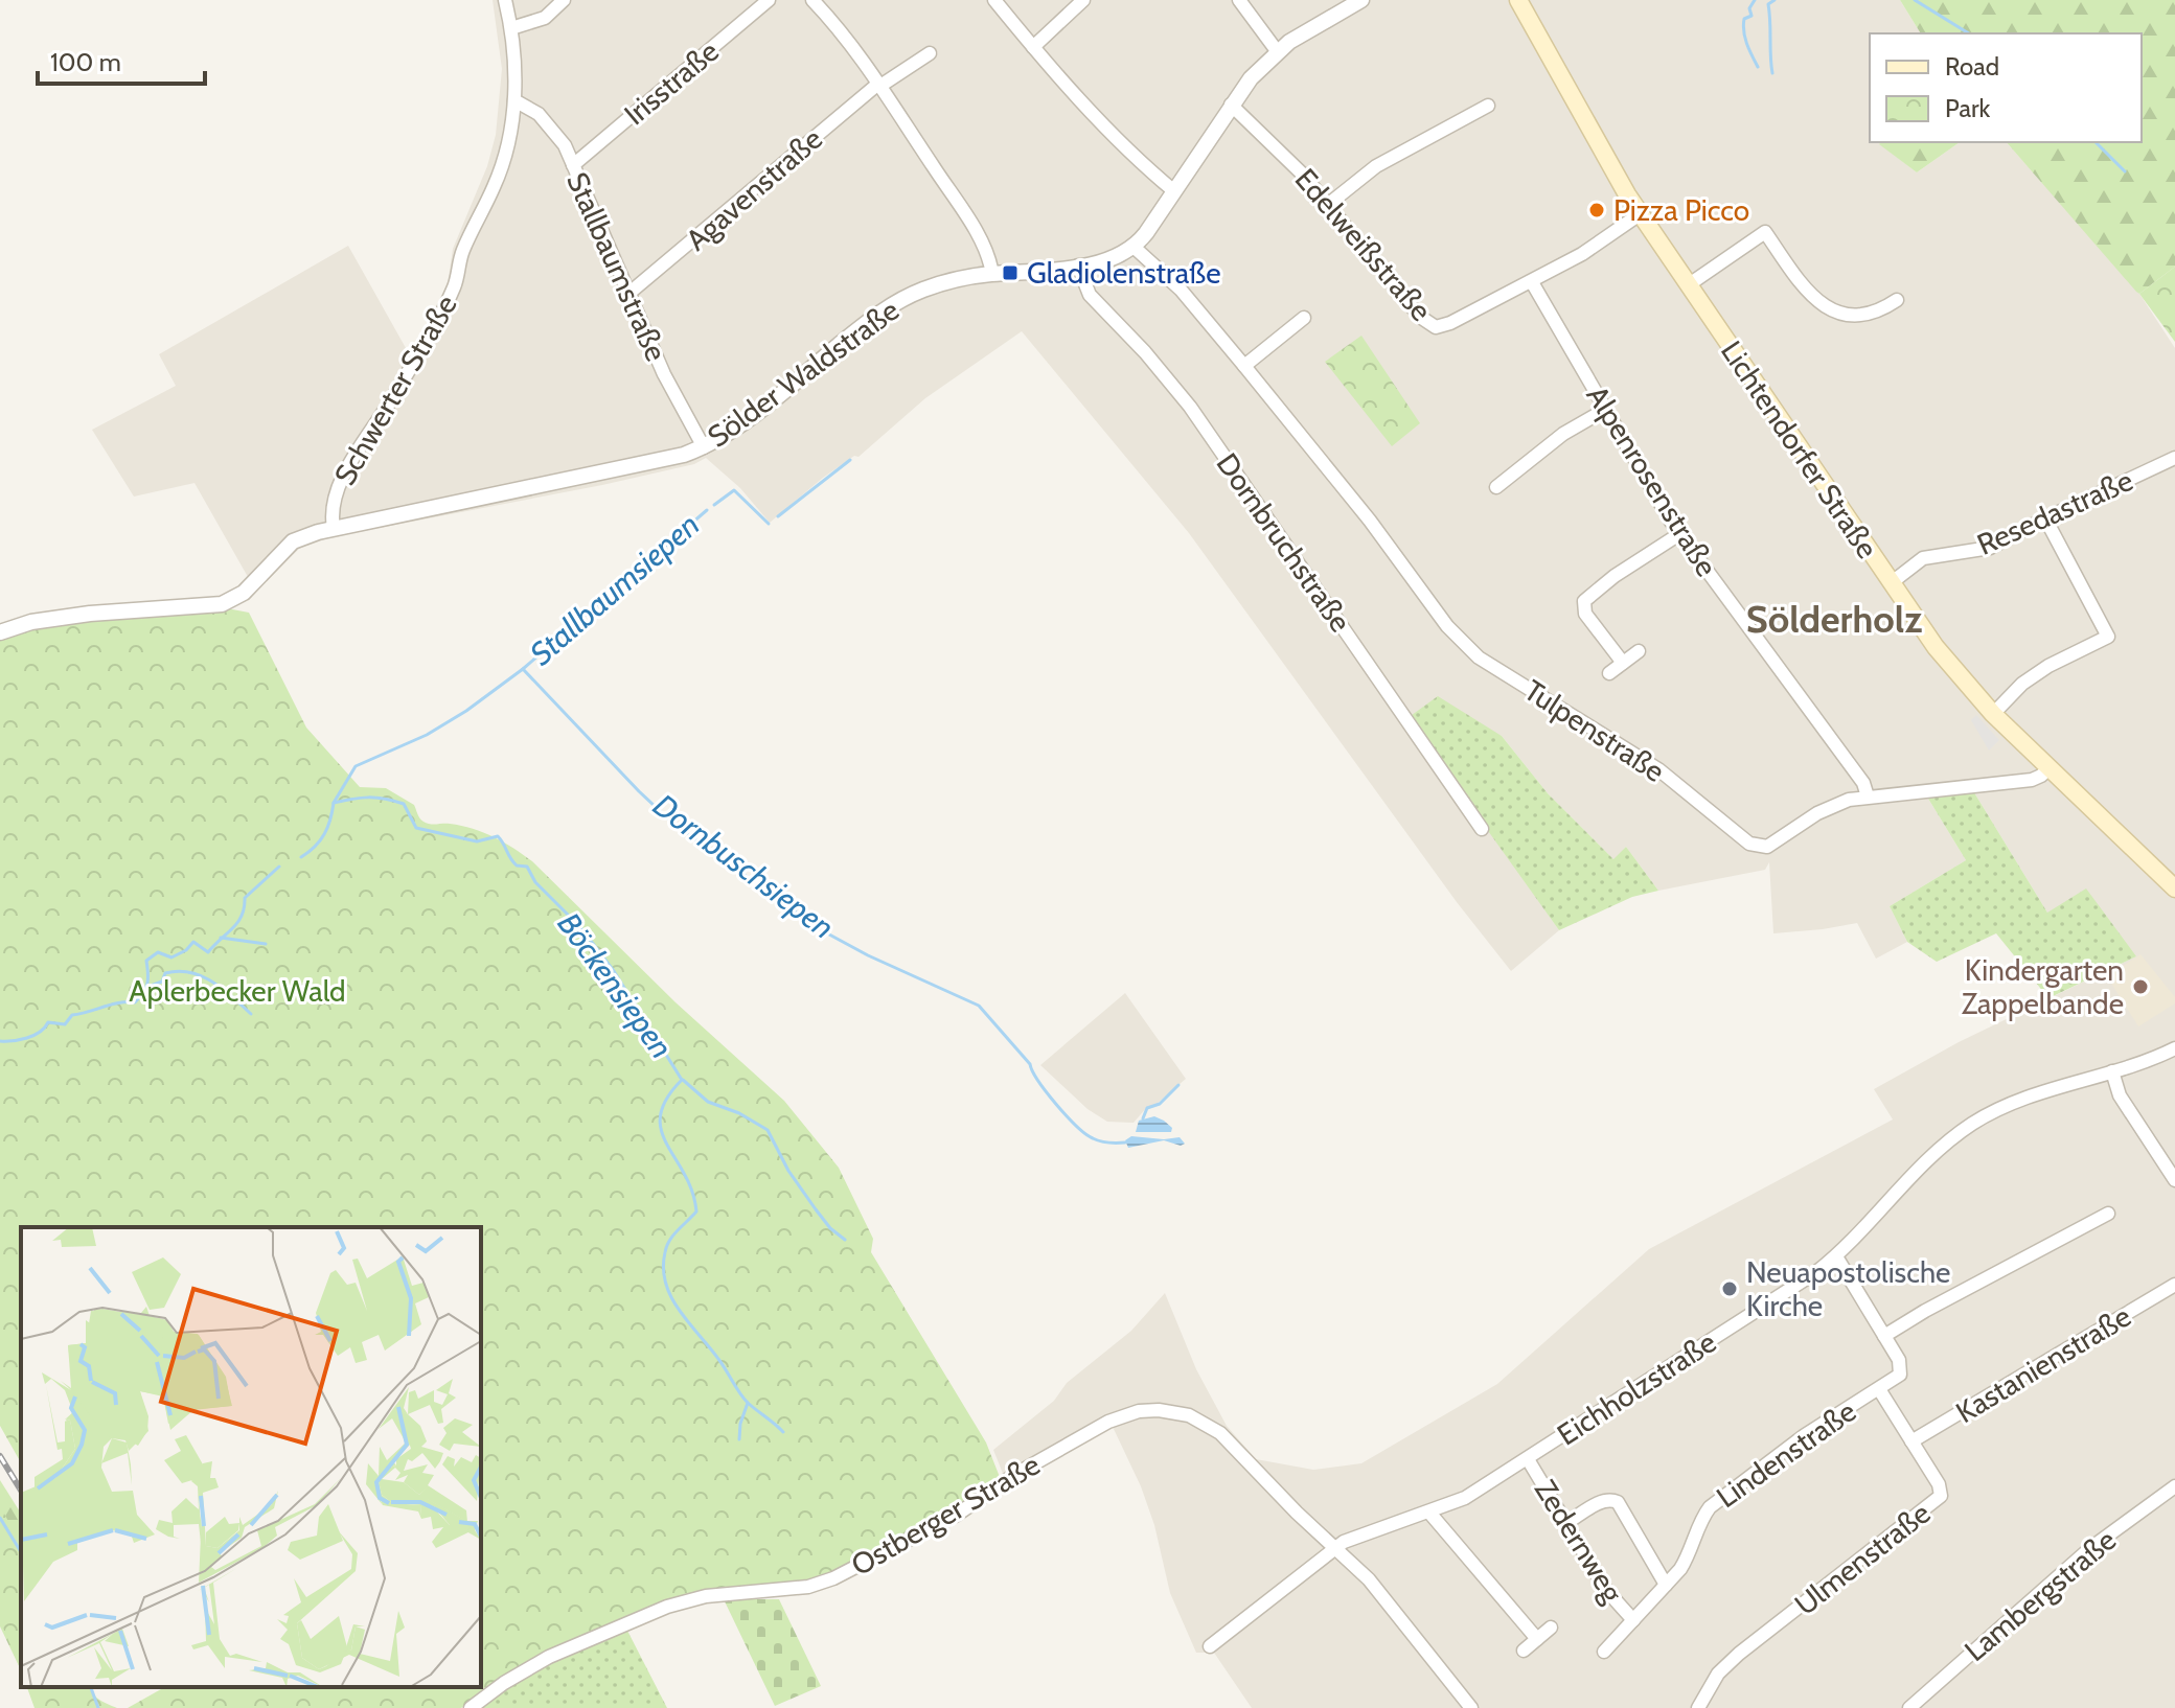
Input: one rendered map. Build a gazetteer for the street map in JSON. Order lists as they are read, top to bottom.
{
  "streets": {
    "main road": ["Lichtendorfer Straße"],
    "street": [
      "Irisstraße",
      "Agavenstraße",
      "Edelweißstraße",
      "Stallbaumstraße",
      "Sölder Waldstraße",
      "Schwerter Straße",
      "Alpenrosenstraße",
      "Resedastraße",
      "Dornbruchstraße",
      "Tulpenstraße",
      "Kastanienstraße",
      "Eichholzstraße",
      "Lindenstraße",
      "Ostberger Straße",
      "Zedernweg",
      "Ulmenstraße",
      "Lambergstraße"
    ]
  },
  "crossings": [
    ["Irisstraße", "Stallbaumstraße"],
    ["Agavenstraße", "Stallbaumstraße"],
    ["Edelweißstraße", "Lichtendorfer Straße"],
    ["Edelweißstraße", "Alpenrosenstraße"],
    ["Stallbaumstraße", "Sölder Waldstraße"],
    ["Stallbaumstraße", "Schwerter Straße"],
    ["Sölder Waldstraße", "Schwerter Straße"],
    ["Sölder Waldstraße", "Dornbruchstraße"],
    ["Sölder Waldstraße", "Tulpenstraße"],
    ["Lichtendorfer Straße", "Resedastraße"],
    ["Lichtendorfer Straße", "Tulpenstraße"],
    ["Alpenrosenstraße", "Tulpenstraße"],
    ["Kastanienstraße", "Ulmenstraße"],
    ["Eichholzstraße", "Lindenstraße"],
    ["Eichholzstraße", "Ostberger Straße"],
    ["Eichholzstraße", "Zedernweg"],
    ["Lindenstraße", "Zedernweg"],
    ["Lindenstraße", "Ulmenstraße"]
  ],
  "districts": ["Sölderholz"],
  "water": ["Stallbaumsiepen", "Dornbuschsiepen", "Böckensiepen"],
  "parks": ["Aplerbecker Wald"],
  "places": {
    "other": ["Pizza Picco", "Kindergarten Zappelbande", "Neuapostolische Kirche"],
    "transit": ["Gladiolenstraße"]
  },
  "legend": ["Road", "Park"],
  "scale_bar": "100 m"
}
